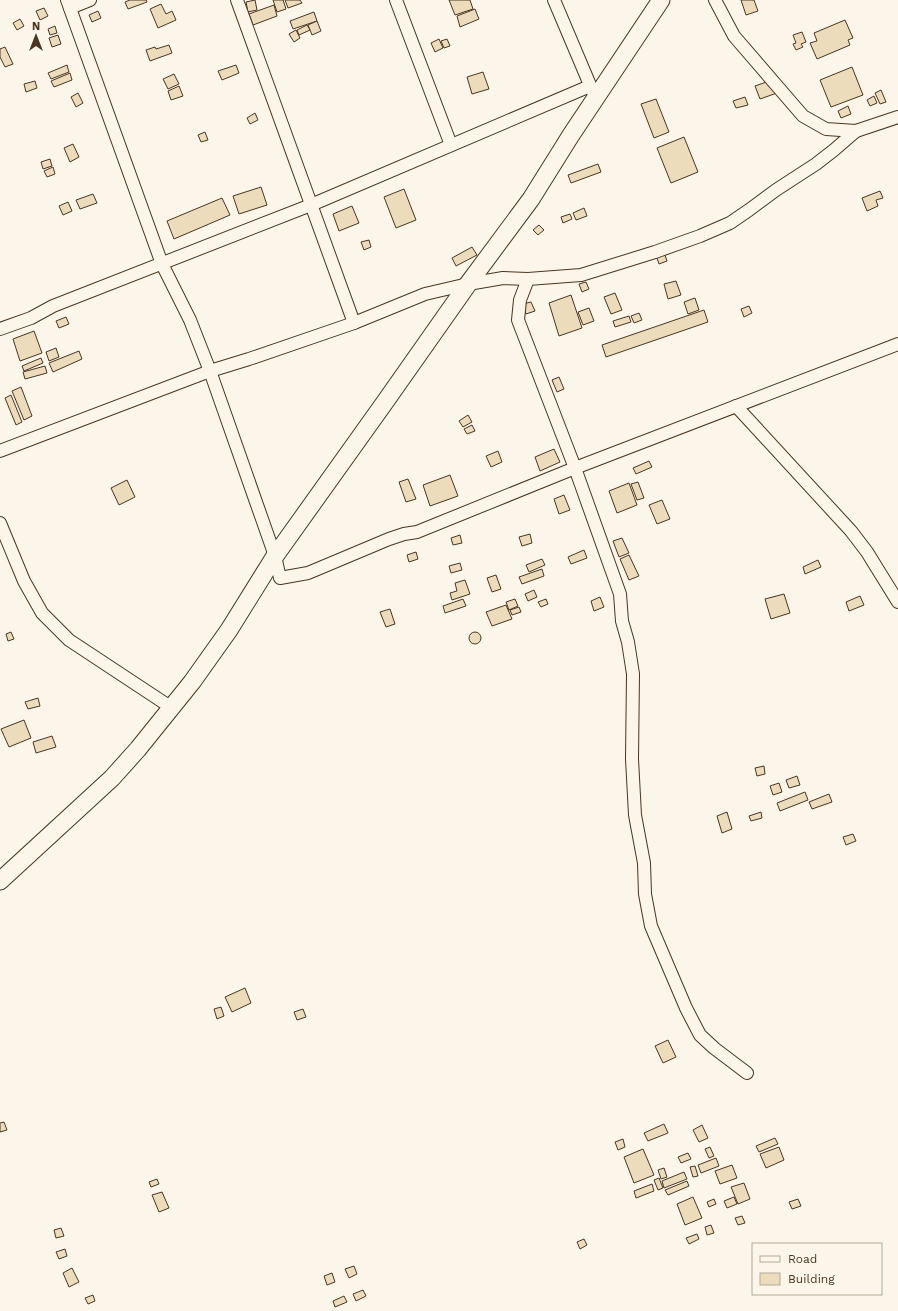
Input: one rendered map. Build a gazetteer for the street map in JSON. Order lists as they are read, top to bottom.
{
  "legend": ["Road", "Building"],
  "north": "top"
}
